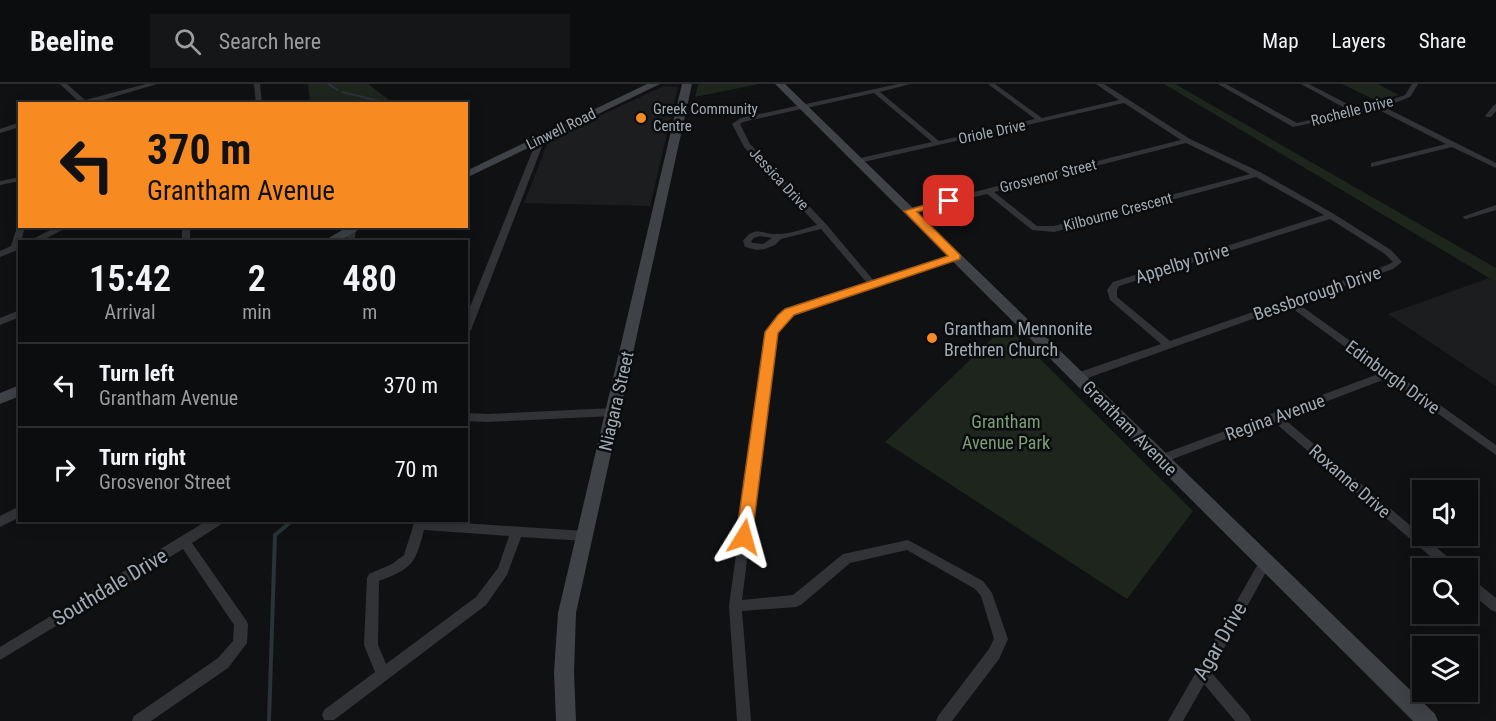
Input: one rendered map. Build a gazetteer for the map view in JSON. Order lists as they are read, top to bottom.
{
  "streets": {
    "main road": ["Linwell Road", "Niagara Street", "Grantham Avenue"],
    "street": [
      "Rochelle Drive",
      "Oriole Drive",
      "Grosvenor Street",
      "Jessica Drive",
      "Kilbourne Crescent",
      "Appelby Drive",
      "Bessborough Drive",
      "Edinburgh Drive",
      "Regina Avenue",
      "Roxanne Drive",
      "Southdale Drive",
      "Agar Drive"
    ]
  },
  "crossings": [
    ["Oriole Drive", "Bessborough Drive"],
    ["Oriole Drive", "Grantham Avenue"],
    ["Grosvenor Street", "Kilbourne Crescent"],
    ["Grosvenor Street", "Bessborough Drive"],
    ["Grosvenor Street", "Grantham Avenue"],
    ["Jessica Drive", "Grantham Avenue"],
    ["Kilbourne Crescent", "Bessborough Drive"],
    ["Appelby Drive", "Bessborough Drive"],
    ["Bessborough Drive", "Edinburgh Drive"],
    ["Bessborough Drive", "Grantham Avenue"],
    ["Edinburgh Drive", "Regina Avenue"],
    ["Regina Avenue", "Grantham Avenue"],
    ["Regina Avenue", "Roxanne Drive"],
    ["Grantham Avenue", "Agar Drive"]
  ],
  "parks": ["Grantham Avenue Park"],
  "places": ["Greek Community Centre", "Grantham Mennonite Brethren Church"],
  "page": {
    "header": "Beeline",
    "search": "Search here",
    "nav": ["Map", "Layers", "Share"],
    "turn": ["370 m", "Grantham Avenue"],
    "eta": [
      "15:42",
      "Arrival",
      "2",
      "min",
      "480",
      "m"
    ],
    "list": [
      {
        "name": "Turn left",
        "note": "Grantham Avenue",
        "value": "370 m"
      },
      {
        "name": "Turn right",
        "note": "Grosvenor Street",
        "value": "70 m"
      }
    ]
  }
}
